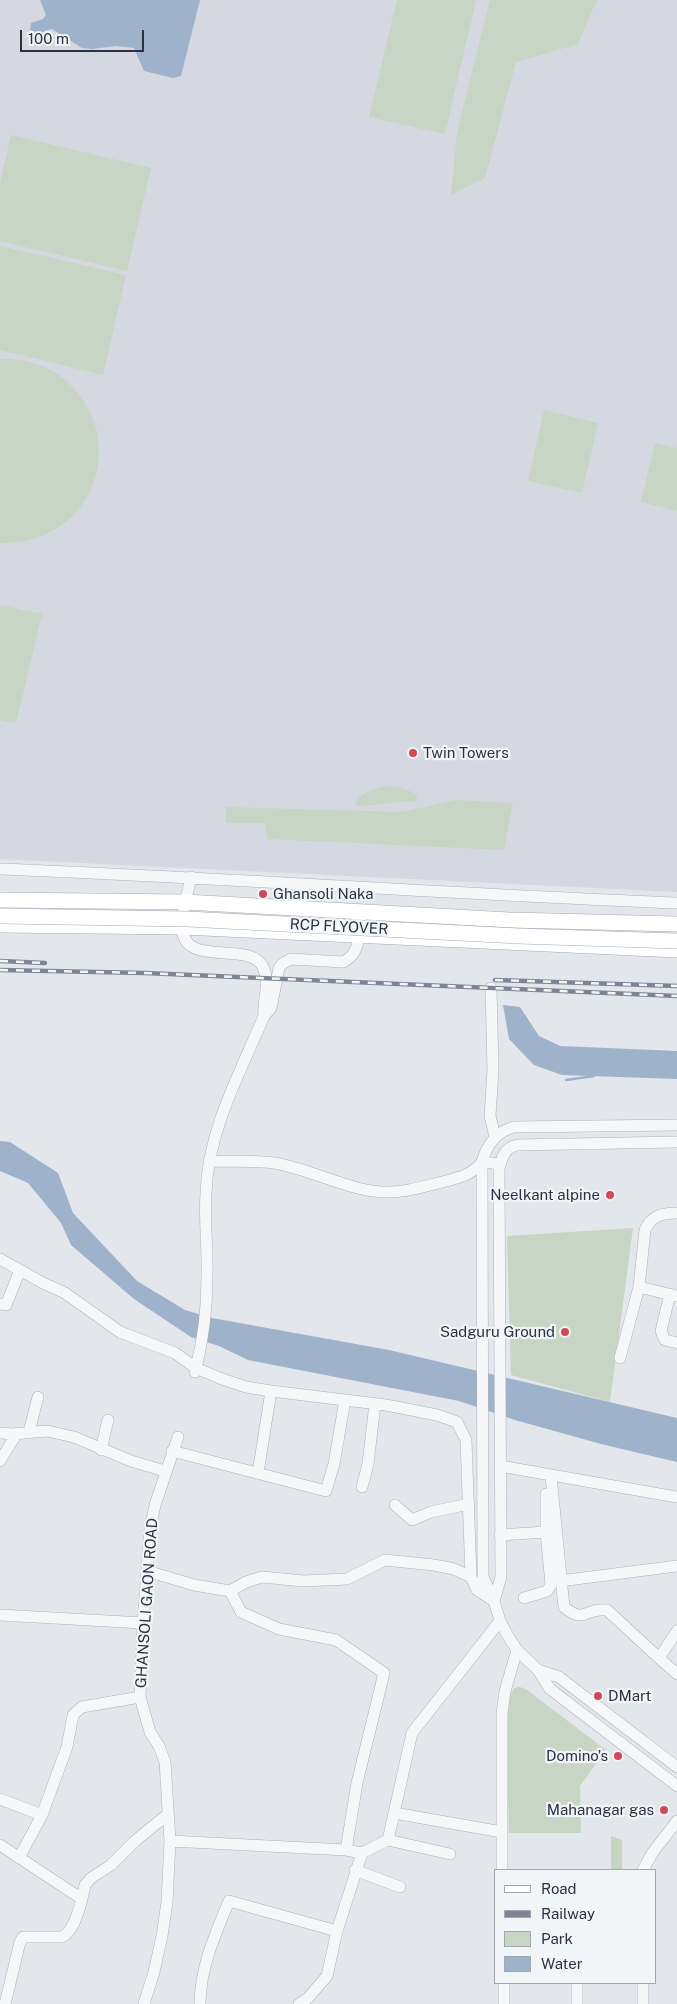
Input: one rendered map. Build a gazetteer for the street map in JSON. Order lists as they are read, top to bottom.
{
  "streets": {
    "main road": ["RCP FLYOVER"],
    "street": ["GHANSOLI GAON ROAD"]
  },
  "places": [
    "Twin Towers",
    "Ghansoli Naka",
    "Neelkant alpine",
    "Sadguru Ground",
    "DMart",
    "Domino's",
    "Mahanagar gas"
  ],
  "legend": [
    "Road",
    "Railway",
    "Park",
    "Water"
  ],
  "scale_bar": "100 m"
}
